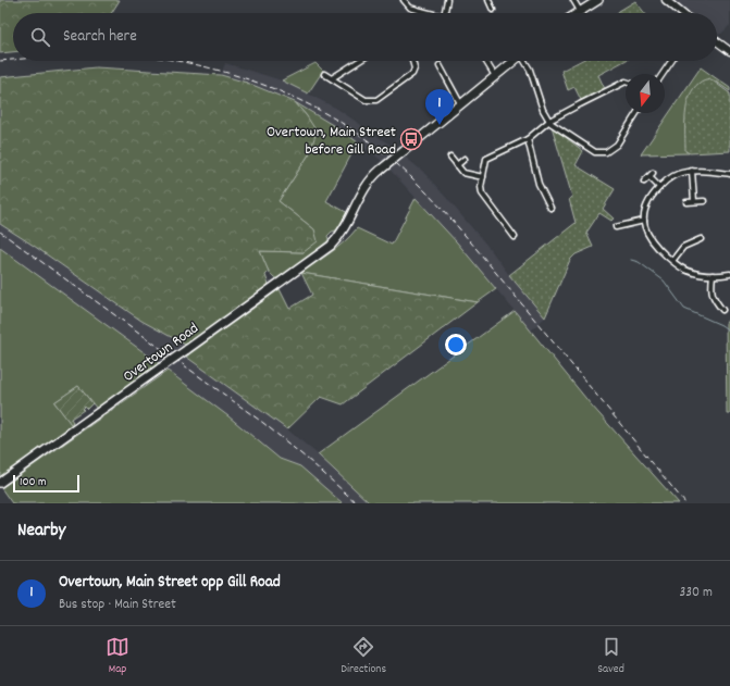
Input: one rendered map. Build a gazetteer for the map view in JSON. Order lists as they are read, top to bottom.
{
  "streets": {
    "main road": ["Overtown Road"]
  },
  "places": {
    "bus stop": ["Overtown, Main Street before Gill Road"]
  },
  "scale_bar": "100 m",
  "north": "bottom",
  "page": {
    "search": "Search here",
    "pins": "1",
    "scale": "100 m",
    "heading": "Nearby",
    "list": [
      {
        "mark": "1",
        "name": "Overtown, Main Street opp Gill Road",
        "note": "Bus stop · Main Street",
        "value": "330 m"
      }
    ],
    "nav": ["Map", "Directions", "Saved"]
  }
}
